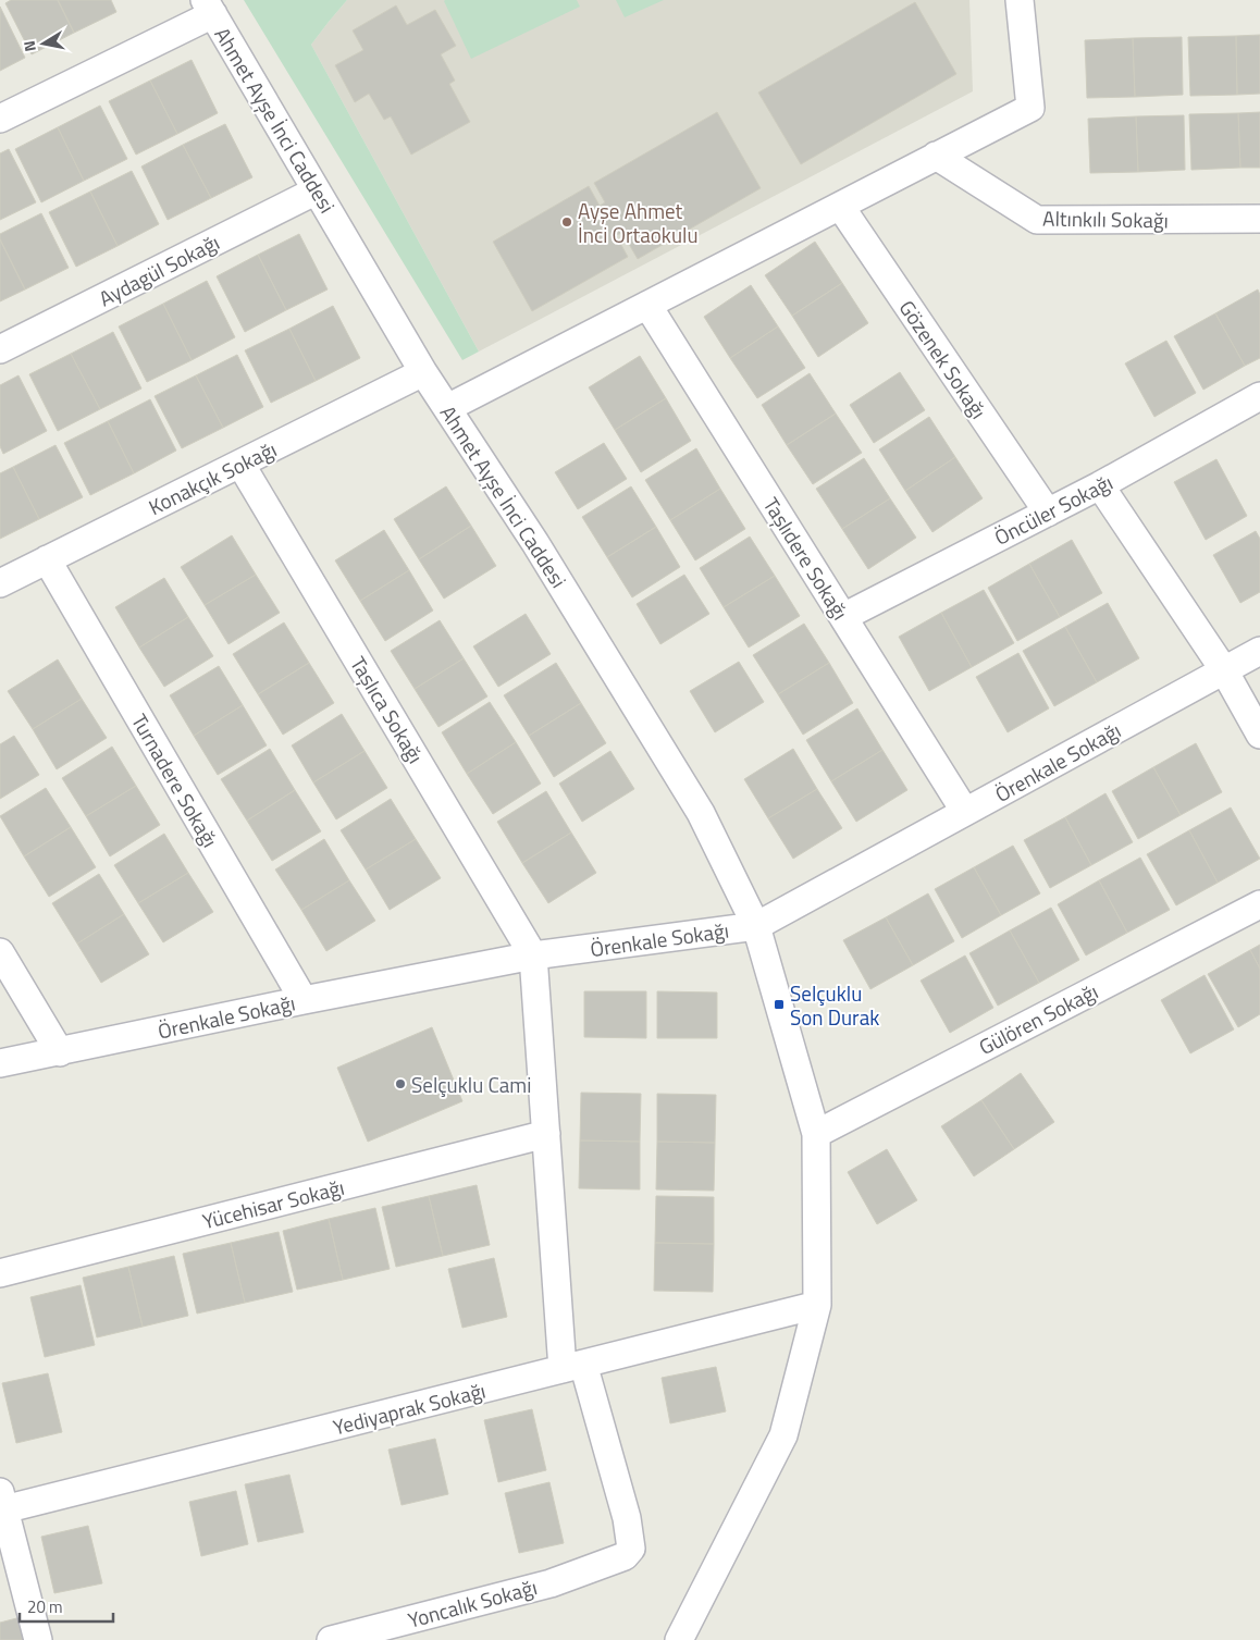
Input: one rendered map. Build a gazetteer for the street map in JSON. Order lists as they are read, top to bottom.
{
  "streets": {
    "street": [
      "Ahmet Ayşe İnci Caddesi",
      "Altınkılı Sokağı",
      "Aydagül Sokağı",
      "Gözenek Sokağı",
      "Konakçık Sokağı",
      "Öncüler Sokağı",
      "Taşlıdere Sokağı",
      "Taşlıca Sokağı",
      "Örenkale Sokağı",
      "Turnadere Sokağı",
      "Gülören Sokağı",
      "Yücehisar Sokağı",
      "Yediyaprak Sokağı",
      "Yoncalık Sokağı"
    ]
  },
  "crossings": [
    ["Ahmet Ayşe İnci Caddesi", "Aydagül Sokağı"],
    ["Ahmet Ayşe İnci Caddesi", "Konakçık Sokağı"],
    ["Ahmet Ayşe İnci Caddesi", "Örenkale Sokağı"],
    ["Ahmet Ayşe İnci Caddesi", "Gülören Sokağı"],
    ["Ahmet Ayşe İnci Caddesi", "Yediyaprak Sokağı"],
    ["Gözenek Sokağı", "Öncüler Sokağı"],
    ["Konakçık Sokağı", "Taşlıca Sokağı"],
    ["Konakçık Sokağı", "Turnadere Sokağı"],
    ["Öncüler Sokağı", "Taşlıdere Sokağı"],
    ["Taşlıdere Sokağı", "Örenkale Sokağı"],
    ["Taşlıca Sokağı", "Örenkale Sokağı"],
    ["Örenkale Sokağı", "Turnadere Sokağı"],
    ["Yediyaprak Sokağı", "Yoncalık Sokağı"]
  ],
  "places": {
    "other": ["Ayşe Ahmet İnci Ortaokulu", "Selçuklu Cami"],
    "transit": ["Selçuklu Son Durak"]
  },
  "scale_bar": "20 m",
  "north": "left"
}
